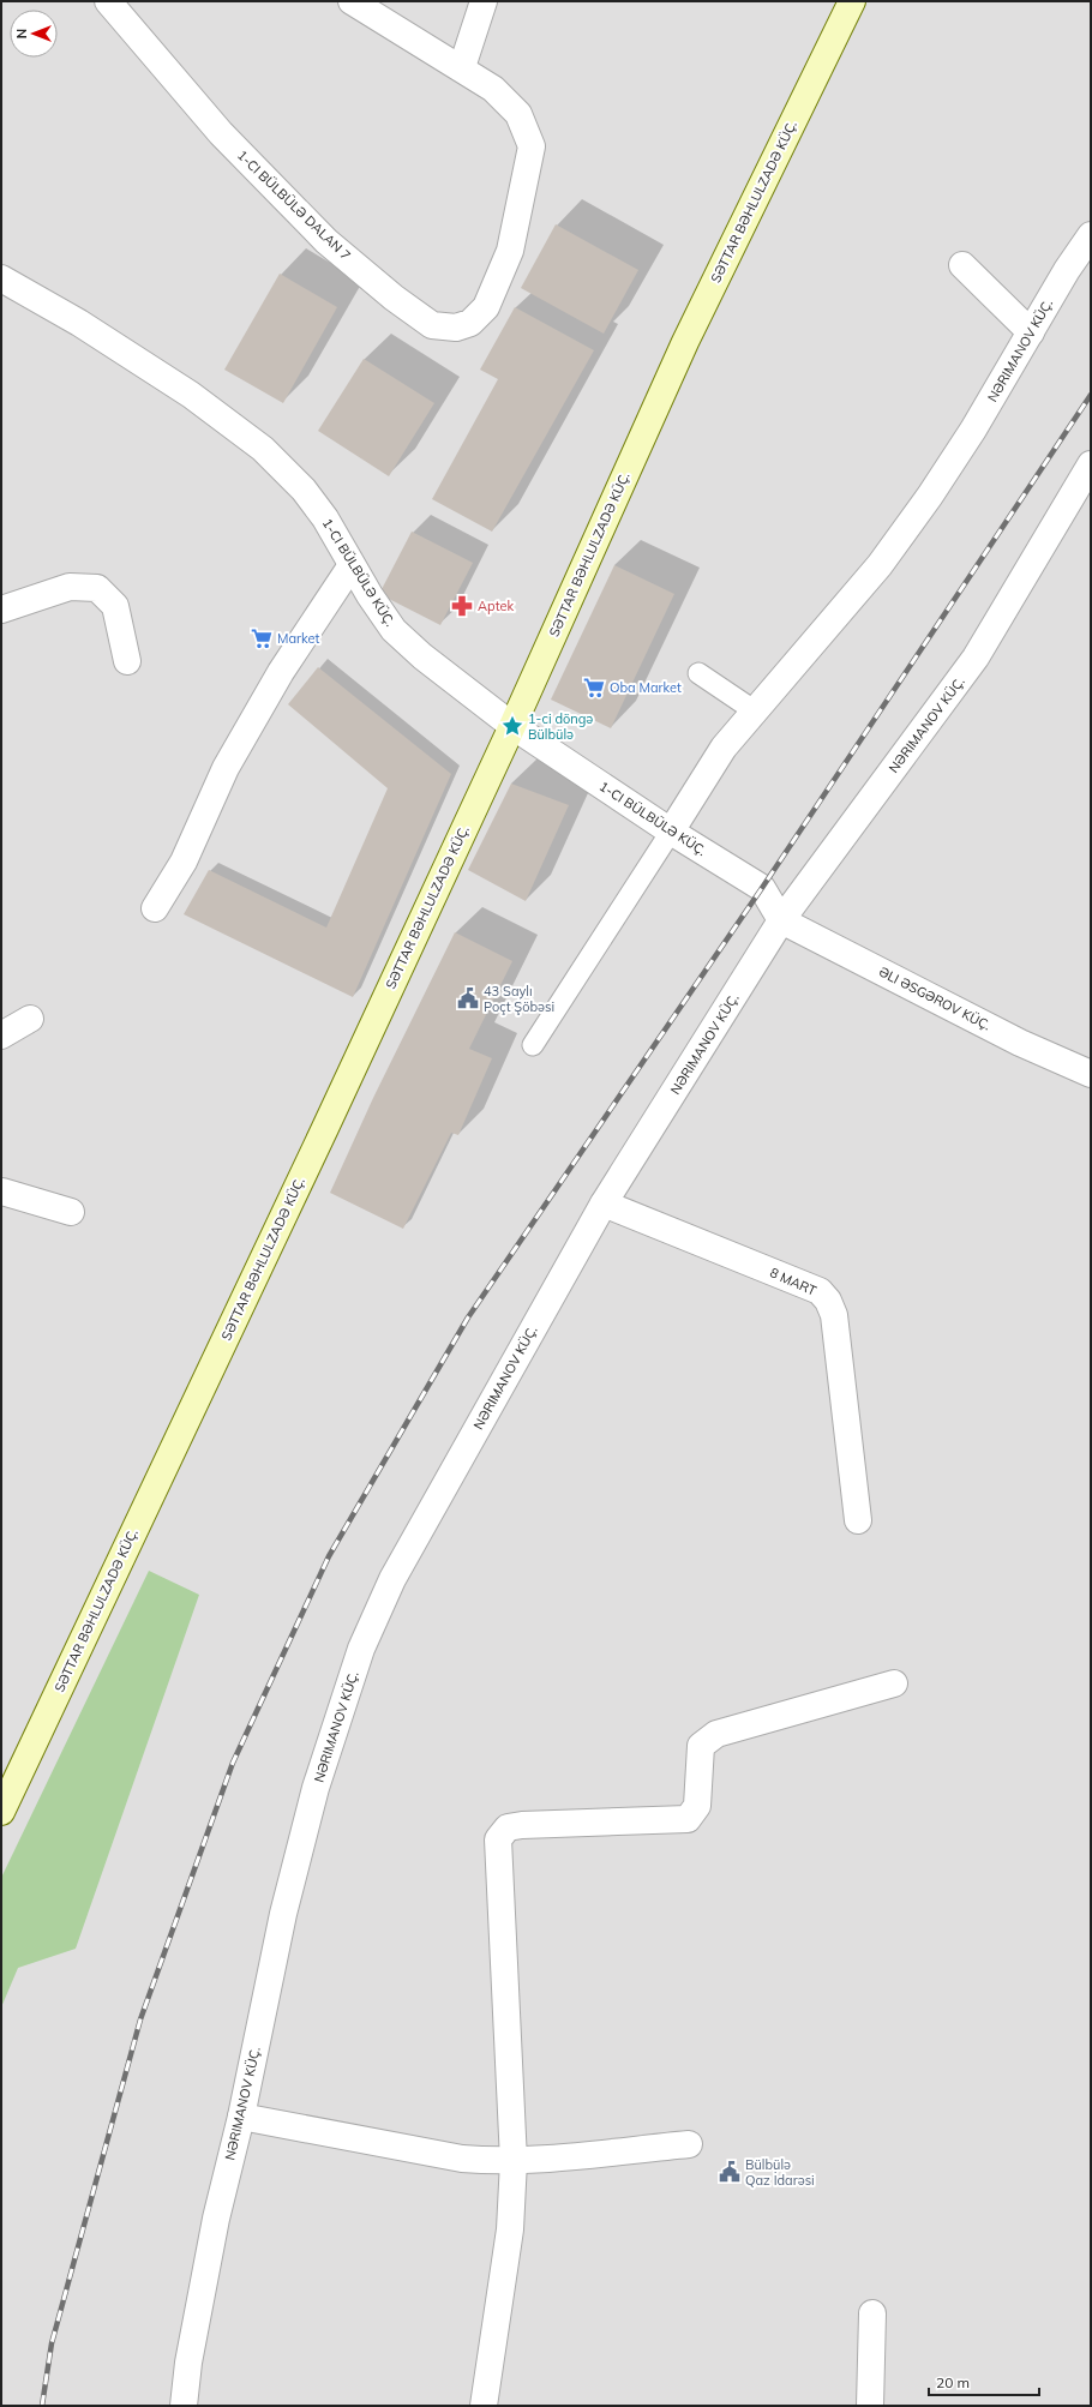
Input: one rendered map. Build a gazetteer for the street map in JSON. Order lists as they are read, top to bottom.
{
  "streets": {
    "main road": ["SƏTTAR BƏHLULZADƏ KÜÇ."],
    "street": [
      "1-CI BÜLBÜLƏ DALAN 7",
      "NƏRIMANOV KÜÇ.",
      "1-CI BÜLBÜLƏ KÜÇ.",
      "ƏLI ƏSGƏROV KÜÇ.",
      "8 MART"
    ]
  },
  "crossings": [
    ["SƏTTAR BƏHLULZADƏ KÜÇ.", "1-CI BÜLBÜLƏ KÜÇ."],
    ["NƏRIMANOV KÜÇ.", "1-CI BÜLBÜLƏ KÜÇ."],
    ["NƏRIMANOV KÜÇ.", "ƏLI ƏSGƏROV KÜÇ."],
    ["NƏRIMANOV KÜÇ.", "8 MART"],
    ["1-CI BÜLBÜLƏ KÜÇ.", "ƏLI ƏSGƏROV KÜÇ."]
  ],
  "places": {
    "pharmacy": ["Aptek"],
    "supermarket": ["Market", "Oba Market"],
    "place": ["1-ci döngə Bülbülə"],
    "public building": ["43 Saylı Poçt Şöbəsi", "Bülbülə Qaz İdarəsi"]
  },
  "scale_bar": "20 m",
  "north": "left"
}
